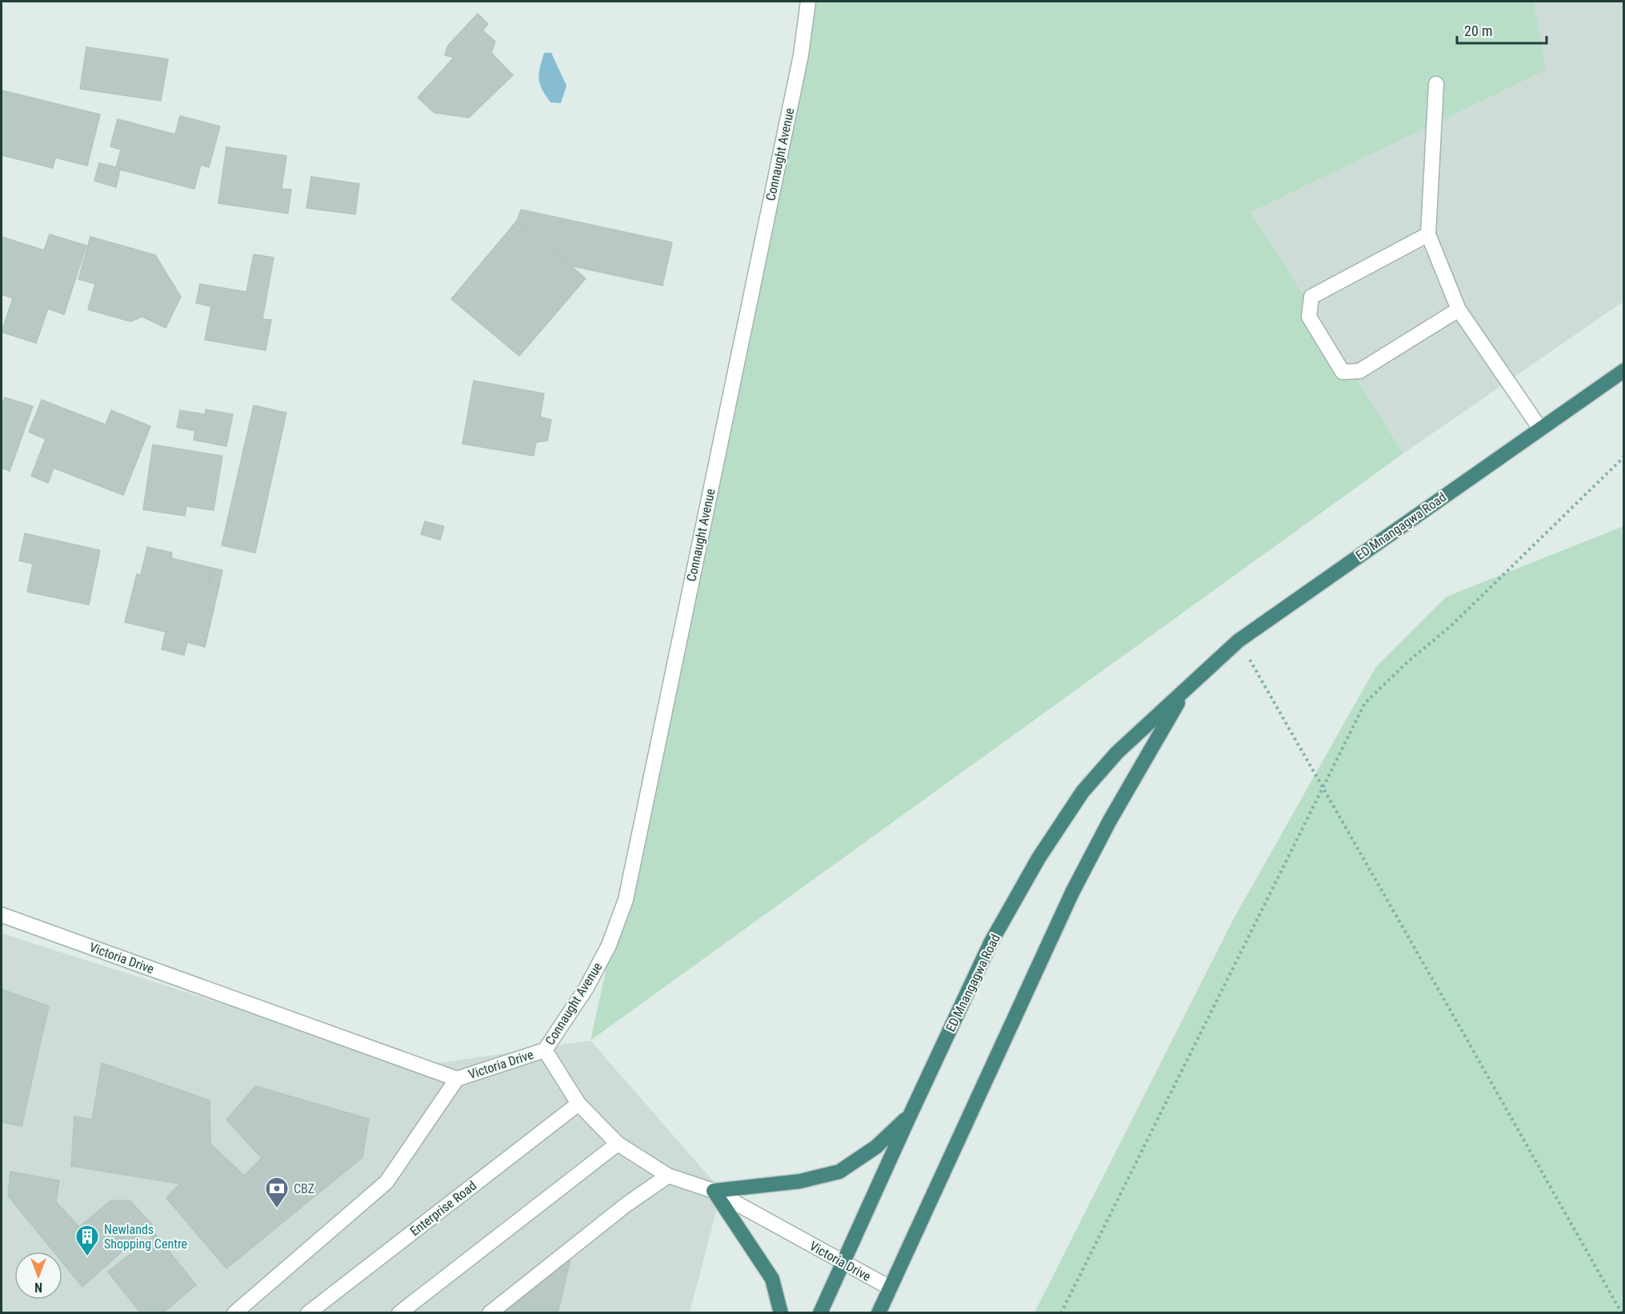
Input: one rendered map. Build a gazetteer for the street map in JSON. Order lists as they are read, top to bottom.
{
  "streets": {
    "highway": ["ED Mnangagwa Road"],
    "street": ["Connaught Avenue", "Victoria Drive", "Enterprise Road"]
  },
  "crossings": [
    ["Connaught Avenue", "Victoria Drive"],
    ["ED Mnangagwa Road", "Victoria Drive"],
    ["Victoria Drive", "Enterprise Road"]
  ],
  "places": {
    "bank": ["CBZ"],
    "building": ["Newlands Shopping Centre"]
  },
  "scale_bar": "20 m",
  "north": "bottom"
}
